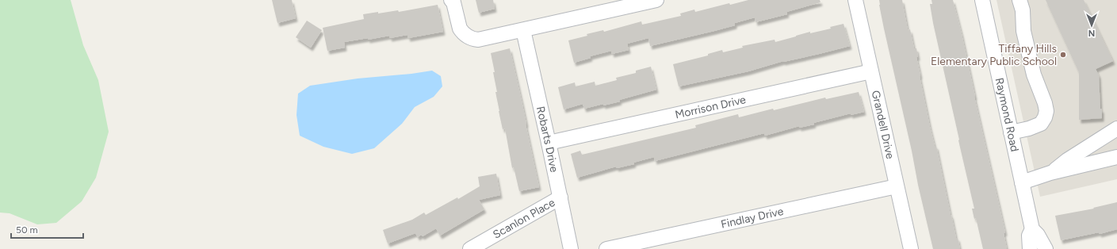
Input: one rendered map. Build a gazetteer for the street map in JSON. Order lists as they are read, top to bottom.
{
  "streets": {
    "street": [
      "Morrison Drive",
      "Raymond Road",
      "Grandell Drive",
      "Robarts Drive",
      "Findlay Drive",
      "Scanlon Place"
    ]
  },
  "crossings": [
    ["Morrison Drive", "Grandell Drive"],
    ["Morrison Drive", "Robarts Drive"],
    ["Grandell Drive", "Findlay Drive"],
    ["Robarts Drive", "Scanlon Place"]
  ],
  "places": ["Tiffany Hills Elementary Public School"],
  "scale_bar": "50 m",
  "north": "bottom"
}
